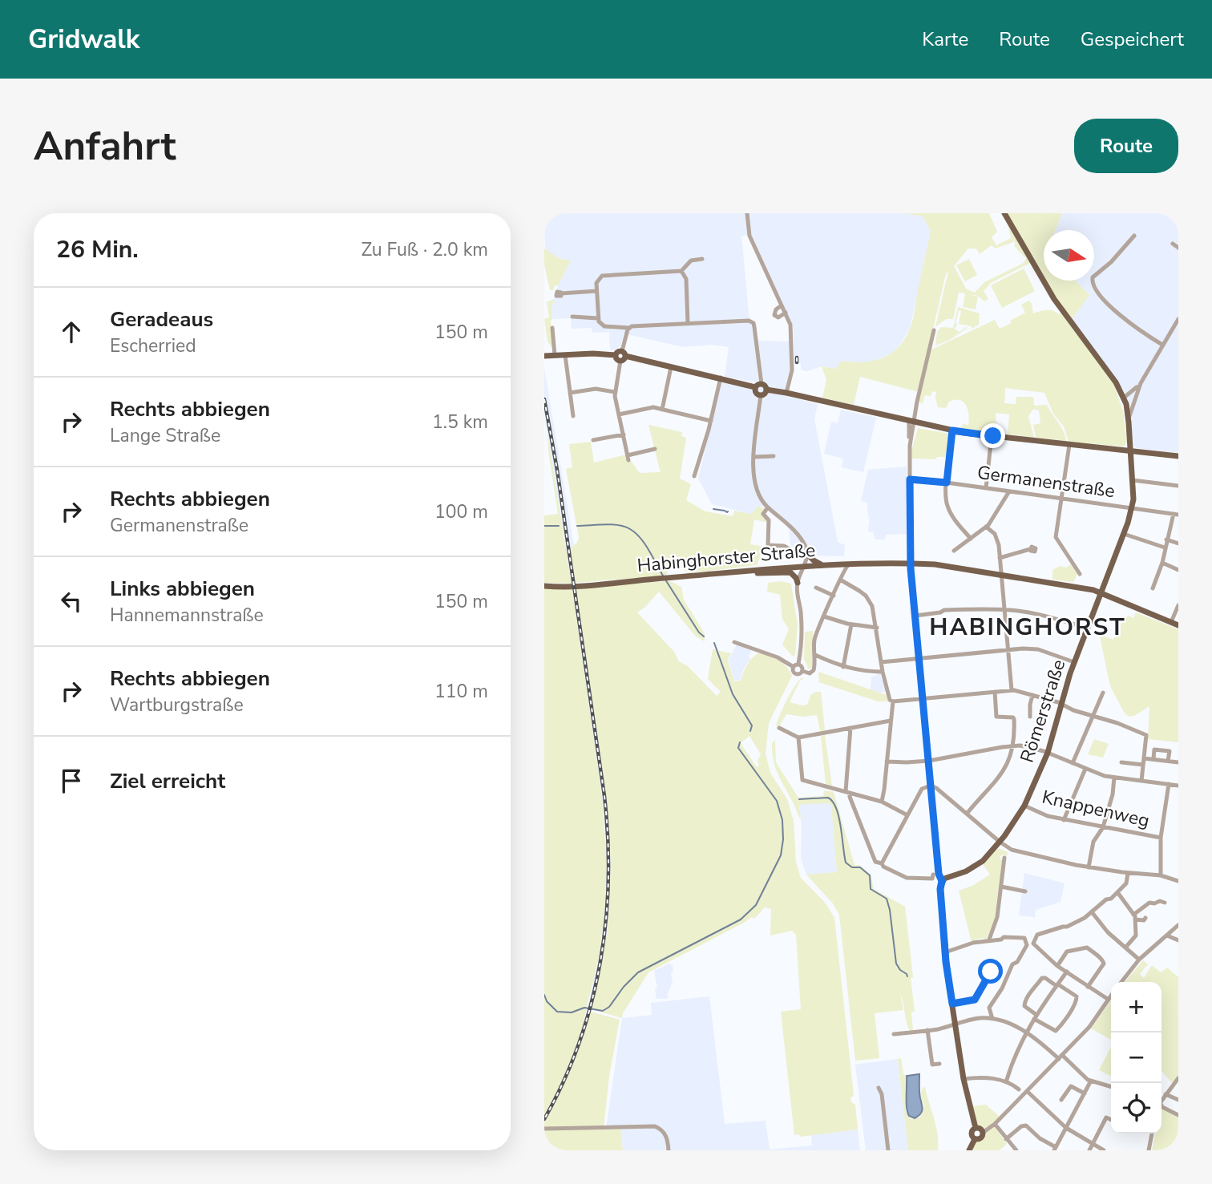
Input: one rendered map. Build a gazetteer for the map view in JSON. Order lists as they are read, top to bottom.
{
  "streets": {
    "main road": ["Habinghorster Straße", "Römerstraße"],
    "street": ["Germanenstraße", "Knappenweg"]
  },
  "crossings": [
    ["Germanenstraße", "Römerstraße"],
    ["Habinghorster Straße", "Römerstraße"],
    ["Römerstraße", "Knappenweg"]
  ],
  "districts": ["HABINGHORST"],
  "north": "right",
  "page": {
    "header": "Gridwalk",
    "nav": ["Karte", "Route", "Gespeichert"],
    "buttons": "Route",
    "title": "Anfahrt",
    "heading": ["26 Min.", "Zu Fuß · 2.0 km"],
    "list": [
      ["Geradeaus", "Escherried", "150 m"],
      ["Rechts abbiegen", "Lange Straße", "1.5 km"],
      ["Rechts abbiegen", "Germanenstraße", "100 m"],
      ["Links abbiegen", "Hannemannstraße", "150 m"],
      ["Rechts abbiegen", "Wartburgstraße", "110 m"],
      "Ziel erreicht"
    ],
    "map_buttons": ["+", "−"]
  }
}
